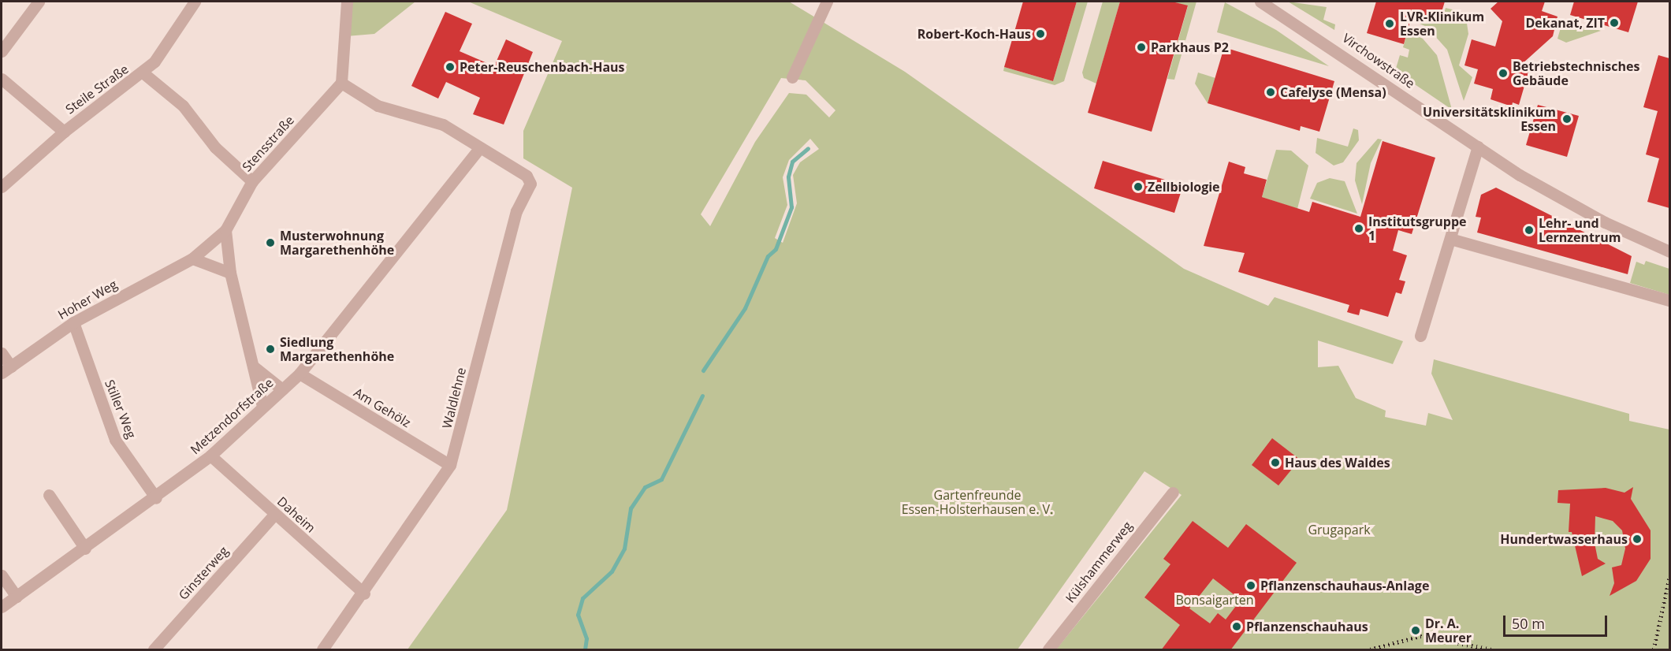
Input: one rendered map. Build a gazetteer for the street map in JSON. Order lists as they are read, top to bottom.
{
  "streets": {
    "street": [
      "Virchowstraße",
      "Steile Straße",
      "Stensstraße",
      "Hoher Weg",
      "Waldlehne",
      "Am Gehölz",
      "Stiller Weg",
      "Metzendorfstraße",
      "Daheim",
      "Külshammerweg",
      "Ginsterweg"
    ]
  },
  "crossings": [
    ["Stensstraße", "Hoher Weg"],
    ["Hoher Weg", "Stiller Weg"],
    ["Waldlehne", "Am Gehölz"],
    ["Waldlehne", "Metzendorfstraße"],
    ["Waldlehne", "Daheim"],
    ["Am Gehölz", "Metzendorfstraße"],
    ["Stiller Weg", "Metzendorfstraße"],
    ["Metzendorfstraße", "Daheim"],
    ["Daheim", "Ginsterweg"]
  ],
  "parks": ["Gartenfreunde Essen-Holsterhausen e. V.", "Grugapark", "Bonsaigarten"],
  "places": [
    "Dekanat, ZIT",
    "LVR-Klinikum Essen",
    "Robert-Koch-Haus",
    "Parkhaus P2",
    "Peter-Reuschenbach-Haus",
    "Betriebstechnisches Gebäude",
    "Cafelyse (Mensa)",
    "Universitätsklinikum Essen",
    "Zellbiologie",
    "Institutsgruppe 1",
    "Lehr- und Lernzentrum",
    "Musterwohnung Margarethenhöhe",
    "Siedlung Margarethenhöhe",
    "Haus des Waldes",
    "Hundertwasserhaus",
    "Pflanzenschauhaus-Anlage",
    "Pflanzenschauhaus",
    "Dr. A. Meurer"
  ],
  "scale_bar": "50 m"
}
